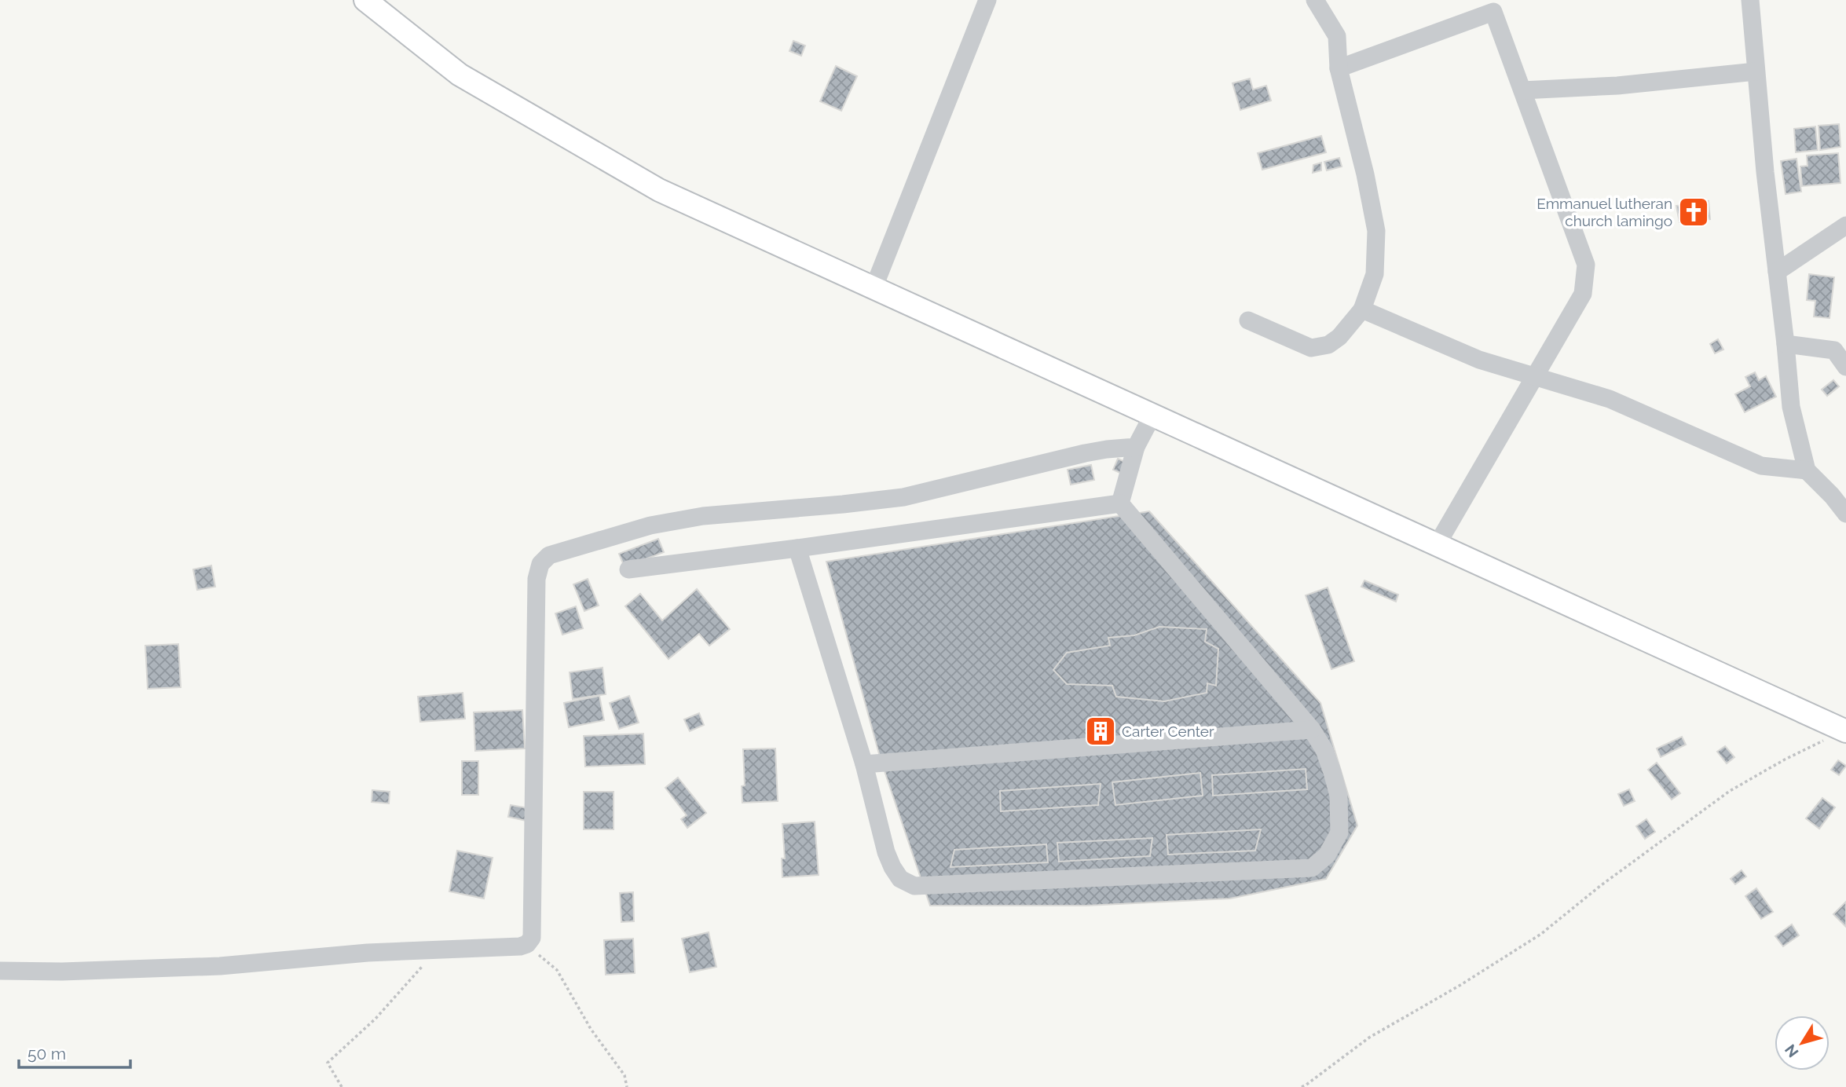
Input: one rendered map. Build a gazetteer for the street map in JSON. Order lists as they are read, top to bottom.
{
  "places": {
    "church": ["Emmanuel lutheran church lamingo"],
    "building": ["Carter Center"]
  },
  "scale_bar": "50 m",
  "north": "bottom left"
}
